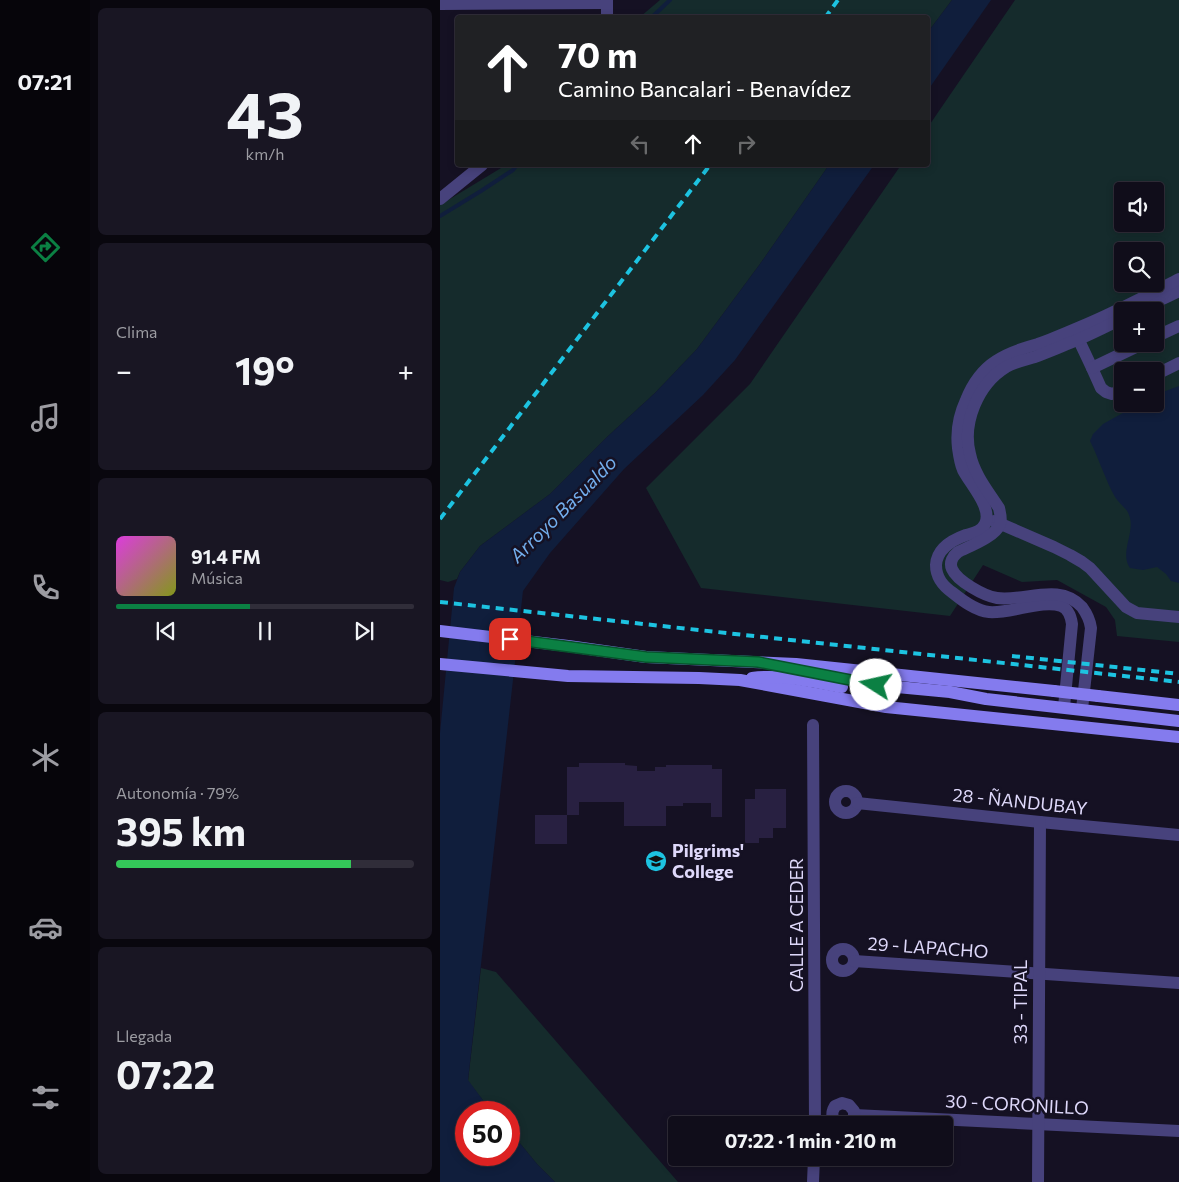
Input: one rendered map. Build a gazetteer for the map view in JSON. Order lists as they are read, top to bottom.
{
  "streets": {
    "street": [
      "28 - ÑANDUBAY",
      "CALLE A CEDER",
      "29 - LAPACHO",
      "33 - TIPAL",
      "30 - CORONILLO"
    ]
  },
  "crossings": [
    ["28 - ÑANDUBAY", "33 - TIPAL"],
    ["29 - LAPACHO", "33 - TIPAL"],
    ["33 - TIPAL", "30 - CORONILLO"]
  ],
  "water": ["Arroyo Basualdo"],
  "places": {
    "school or university": ["Pilgrims' College"]
  },
  "page": {
    "tabs": "07:21",
    "tile": [
      ["43", "km/h"],
      "Clima",
      ["Autonomía · 79%", "395 km"],
      ["Llegada", "07:22"]
    ],
    "turn": ["70 m", "Camino Bancalari - Benavídez"],
    "map_buttons": ["+", "−"],
    "heat": ["−", "19°", "+"],
    "song": ["91.4 FM", "Música"],
    "limit": "50",
    "trip": "07:22 · 1 min · 210 m"
  }
}
